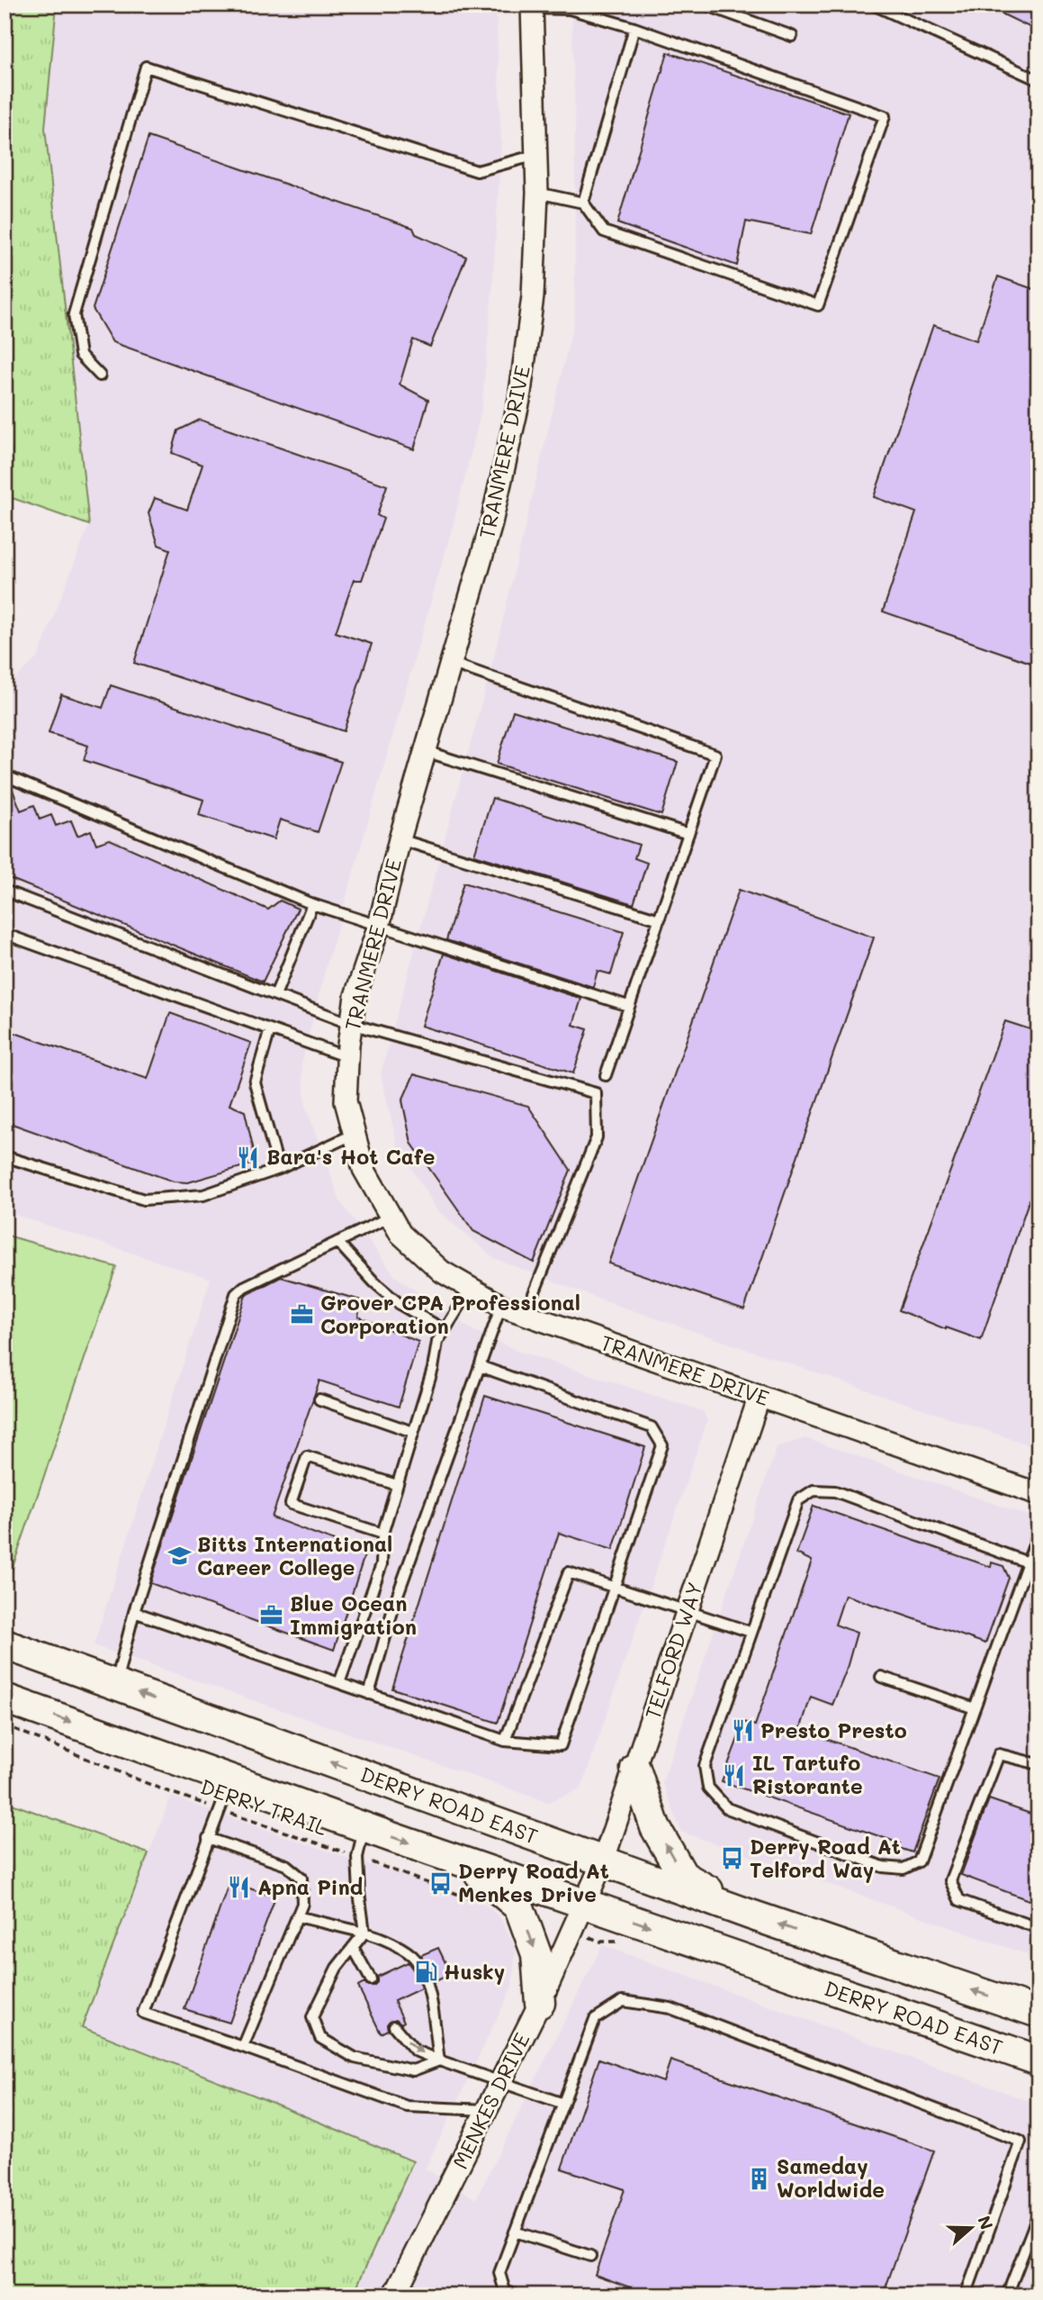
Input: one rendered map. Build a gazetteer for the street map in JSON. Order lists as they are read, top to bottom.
{
  "streets": {
    "main road": ["DERRY ROAD EAST"],
    "street": ["TRANMERE DRIVE", "TELFORD WAY", "MENKES DRIVE"],
    "path": ["DERRY TRAIL"]
  },
  "crossings": [
    ["TRANMERE DRIVE", "TELFORD WAY"],
    ["TELFORD WAY", "DERRY ROAD EAST"],
    ["TELFORD WAY", "MENKES DRIVE"],
    ["DERRY ROAD EAST", "MENKES DRIVE"]
  ],
  "places": {
    "restaurant": [
      "Bara's Hot Cafe",
      "Presto Presto",
      "IL Tartufo Ristorante",
      "Apna Pind"
    ],
    "office": ["Grover CPA Professional Corporation", "Blue Ocean Immigration"],
    "school or university": ["Bitts International Career College"],
    "bus stop": ["Derry Road At Telford Way", "Derry Road At Menkes Drive"],
    "fuel station": ["Husky"],
    "building": ["Sameday Worldwide"]
  },
  "north": "right"
}
